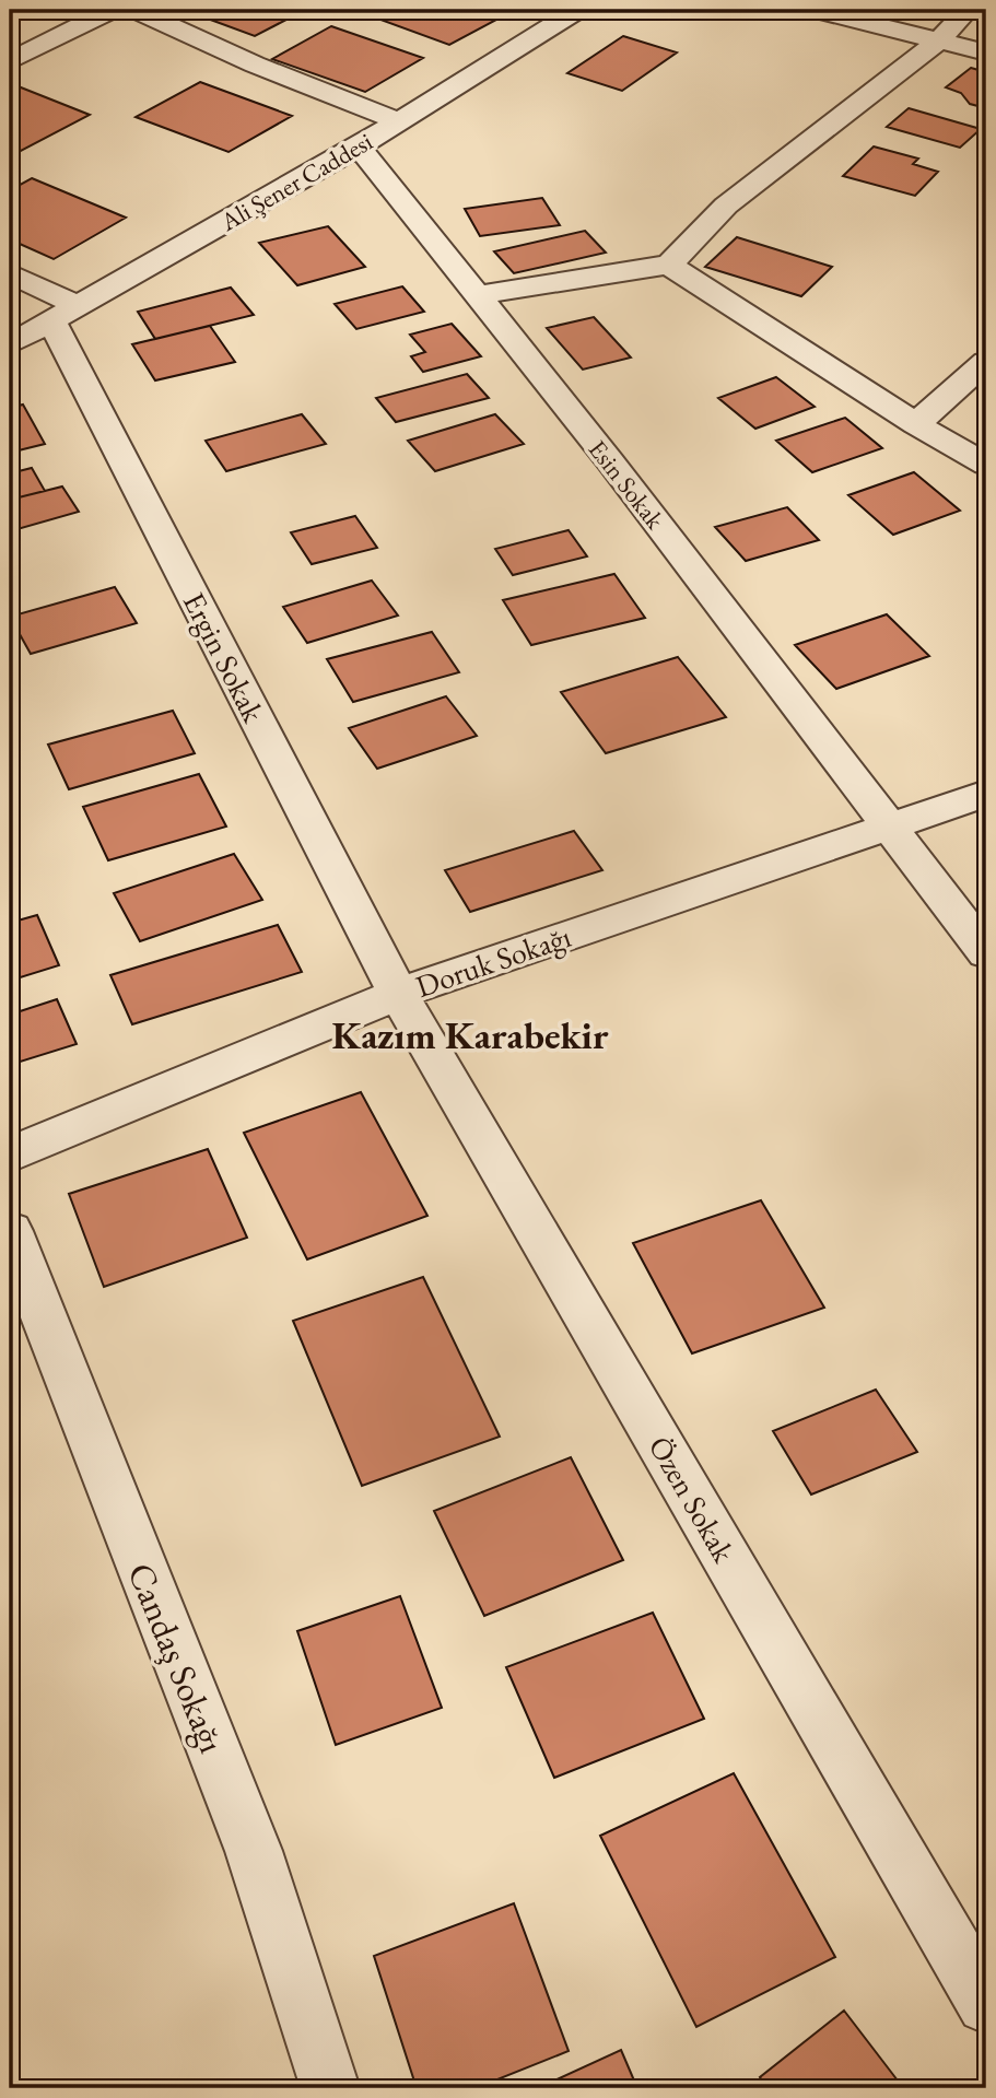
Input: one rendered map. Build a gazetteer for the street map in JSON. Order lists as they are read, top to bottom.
{
  "streets": {
    "street": [
      "Ali Şener Caddesi",
      "Esin Sokak",
      "Ergin Sokak",
      "Doruk Sokağı",
      "Özen Sokak",
      "Candaş Sokağı"
    ]
  },
  "crossings": [
    ["Ali Şener Caddesi", "Esin Sokak"],
    ["Ali Şener Caddesi", "Ergin Sokak"],
    ["Esin Sokak", "Doruk Sokağı"],
    ["Ergin Sokak", "Doruk Sokağı"],
    ["Ergin Sokak", "Özen Sokak"],
    ["Doruk Sokağı", "Özen Sokak"]
  ],
  "districts": ["Kazım Karabekir"]
}
